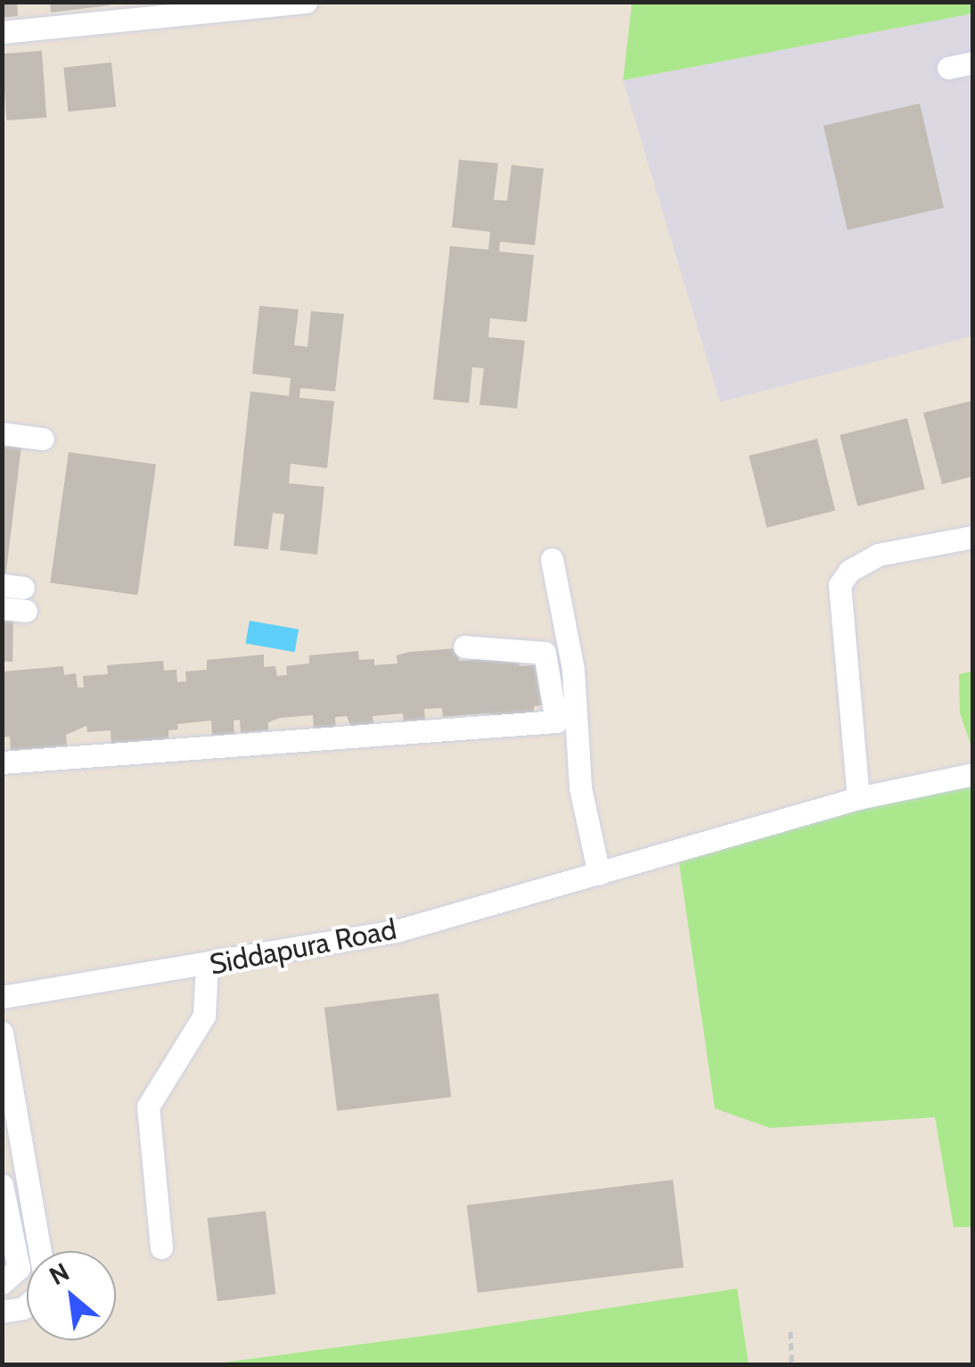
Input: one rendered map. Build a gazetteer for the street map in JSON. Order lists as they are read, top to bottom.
{
  "streets": {
    "street": ["Siddapura Road"]
  },
  "north": "top left"
}
